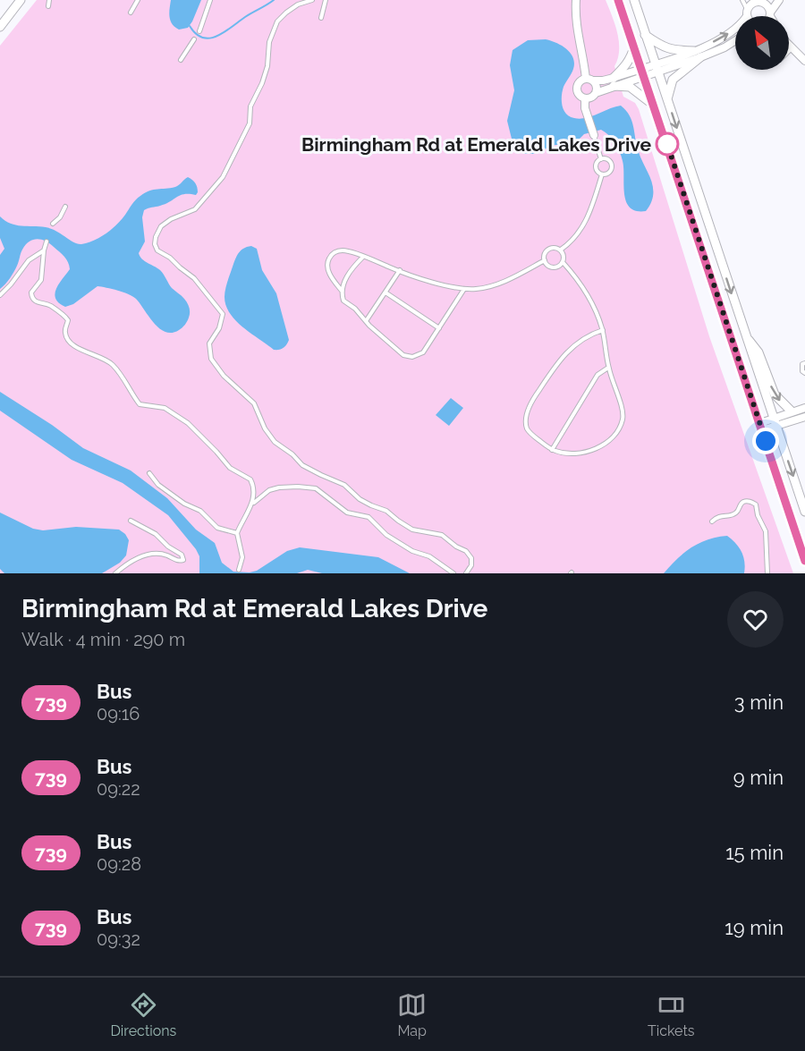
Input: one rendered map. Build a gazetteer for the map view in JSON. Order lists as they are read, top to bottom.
{
  "places": ["Birmingham Rd at Emerald Lakes Drive"],
  "lines": ["bus line 739"],
  "north": "top left",
  "page": {
    "heading": ["Birmingham Rd at Emerald Lakes Drive", "Walk · 4 min · 290 m"],
    "list": [
      {
        "mark": "739",
        "name": "Bus",
        "note": "09:16",
        "value": "3 min"
      },
      {
        "mark": "739",
        "name": "Bus",
        "note": "09:22",
        "value": "9 min"
      },
      {
        "mark": "739",
        "name": "Bus",
        "note": "09:28",
        "value": "15 min"
      },
      {
        "mark": "739",
        "name": "Bus",
        "note": "09:32",
        "value": "19 min"
      }
    ],
    "tabs": ["Directions", "Map", "Tickets"]
  }
}
